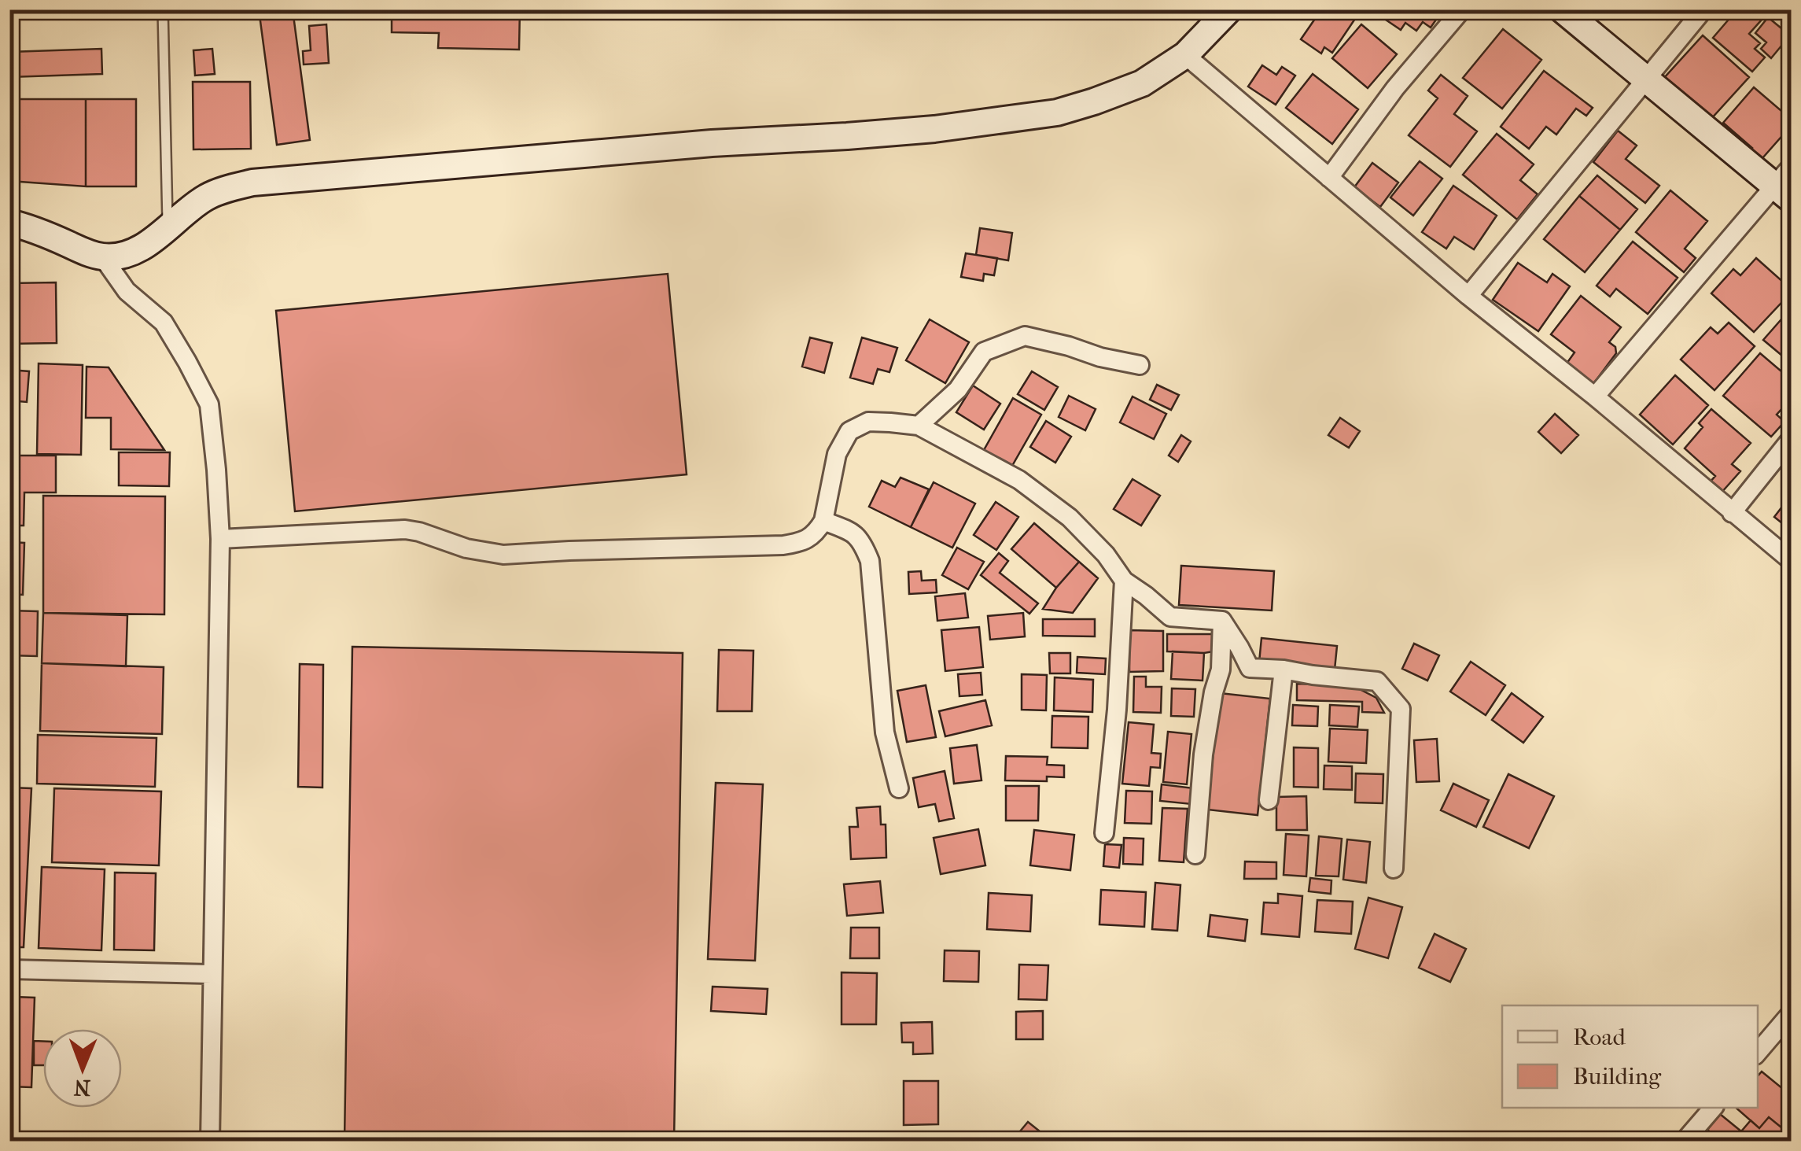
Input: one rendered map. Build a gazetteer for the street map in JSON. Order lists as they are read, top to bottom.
{
  "legend": ["Road", "Building"],
  "north": "bottom"
}
